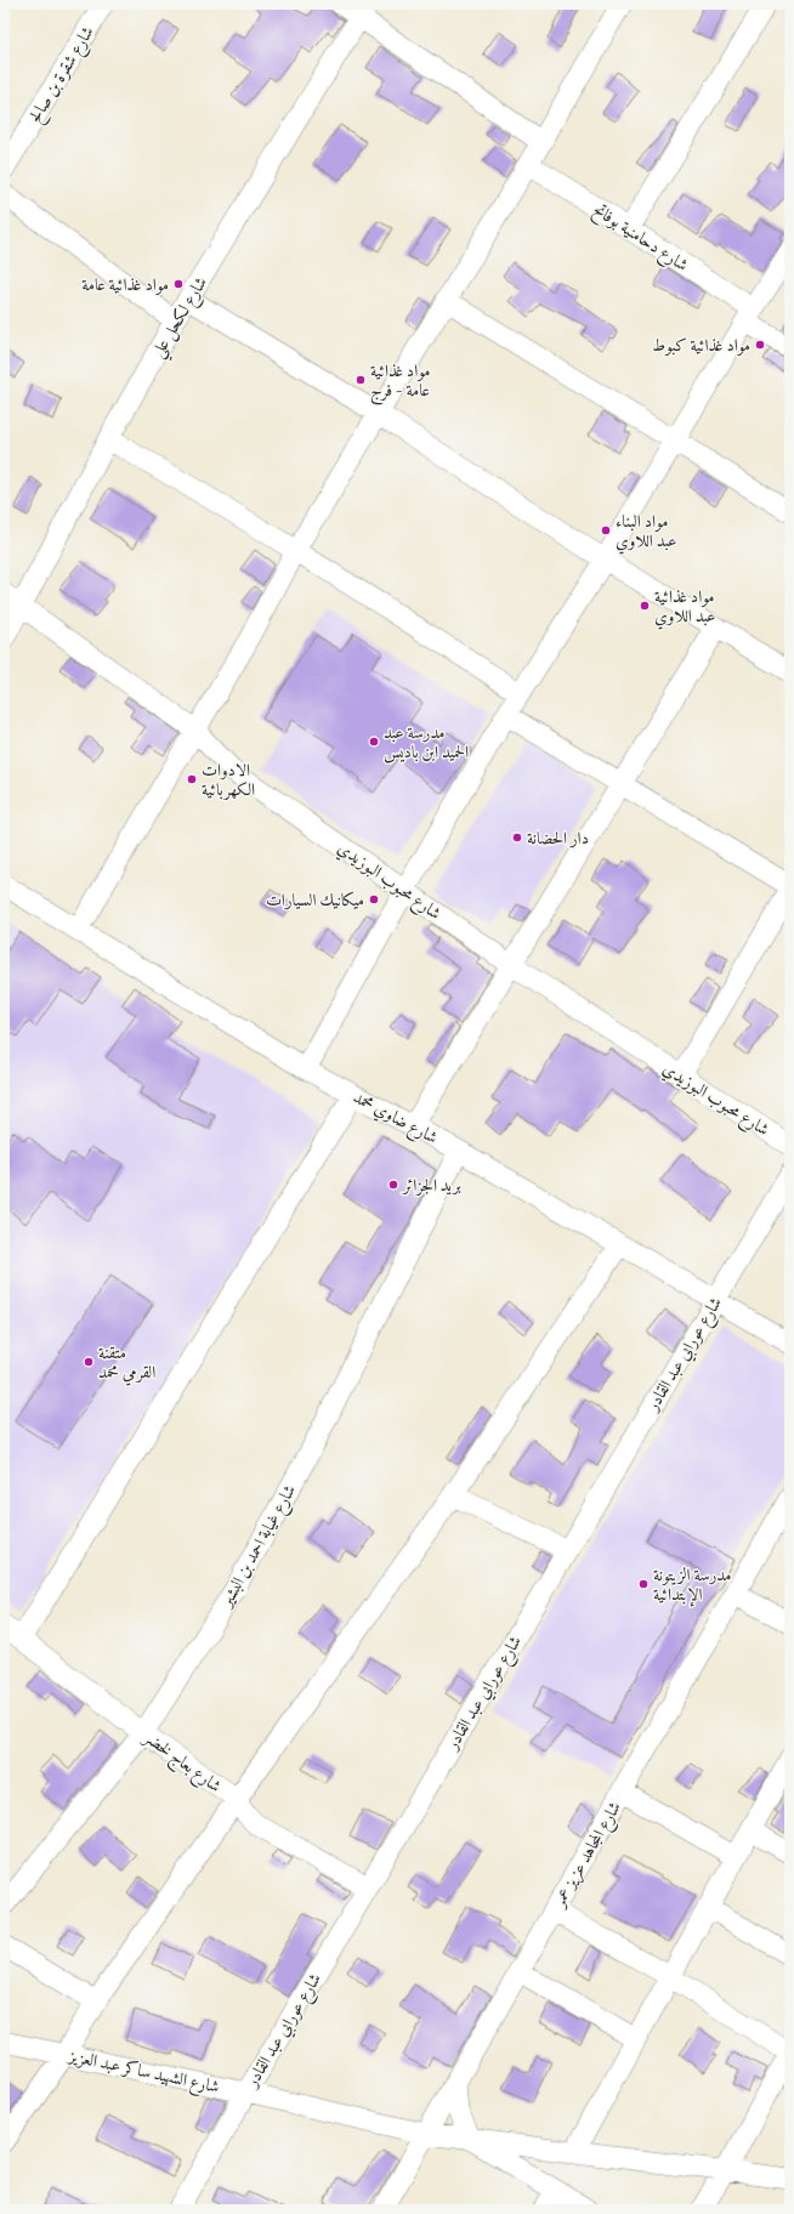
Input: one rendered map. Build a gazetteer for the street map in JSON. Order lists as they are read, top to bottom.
{
  "streets": {
    "street": [
      "شارع شقرة بن صالح",
      "شارع دحامنية بوفاتح",
      "شارع لكحل علي",
      "شارع محبوب البوزيدي",
      "شارع ضاوي محمد",
      "شارع عورابي عبد القادر",
      "شارع غيابة احمد بن البشير",
      "شارع بعاج لخضر",
      "شارع المجاهد عزيز عمر",
      "شارع الشهيد ساكر عبد العزيز"
    ]
  },
  "crossings": [
    ["شارع لكحل علي", "شارع محبوب البوزيدي"],
    ["شارع ضاوي محمد", "شارع عورابي عبد القادر"],
    ["شارع ضاوي محمد", "شارع غيابة احمد بن البشير"],
    ["شارع عورابي عبد القادر", "شارع بعاج لخضر"],
    ["شارع عورابي عبد القادر", "شارع الشهيد ساكر عبد العزيز"],
    ["شارع غيابة احمد بن البشير", "شارع بعاج لخضر"],
    ["شارع المجاهد عزيز عمر", "شارع الشهيد ساكر عبد العزيز"]
  ],
  "places": [
    "مواد غذائية عامة",
    "مواد غذائية كبوط",
    "مواد غذائية عامة - فرج",
    "مواد البناء عبد اللاوي",
    "مواد غذائية عبد اللاوي",
    "مدرسة عبد الحميد ابن باديس",
    "الادوات الكهربائية",
    "دار الحضانة",
    "ميكانيك السيارات",
    "بريد الجزائر",
    "متقنة القرمي محمد",
    "مدرسة الزيتونة الإبتدائية"
  ]
}
